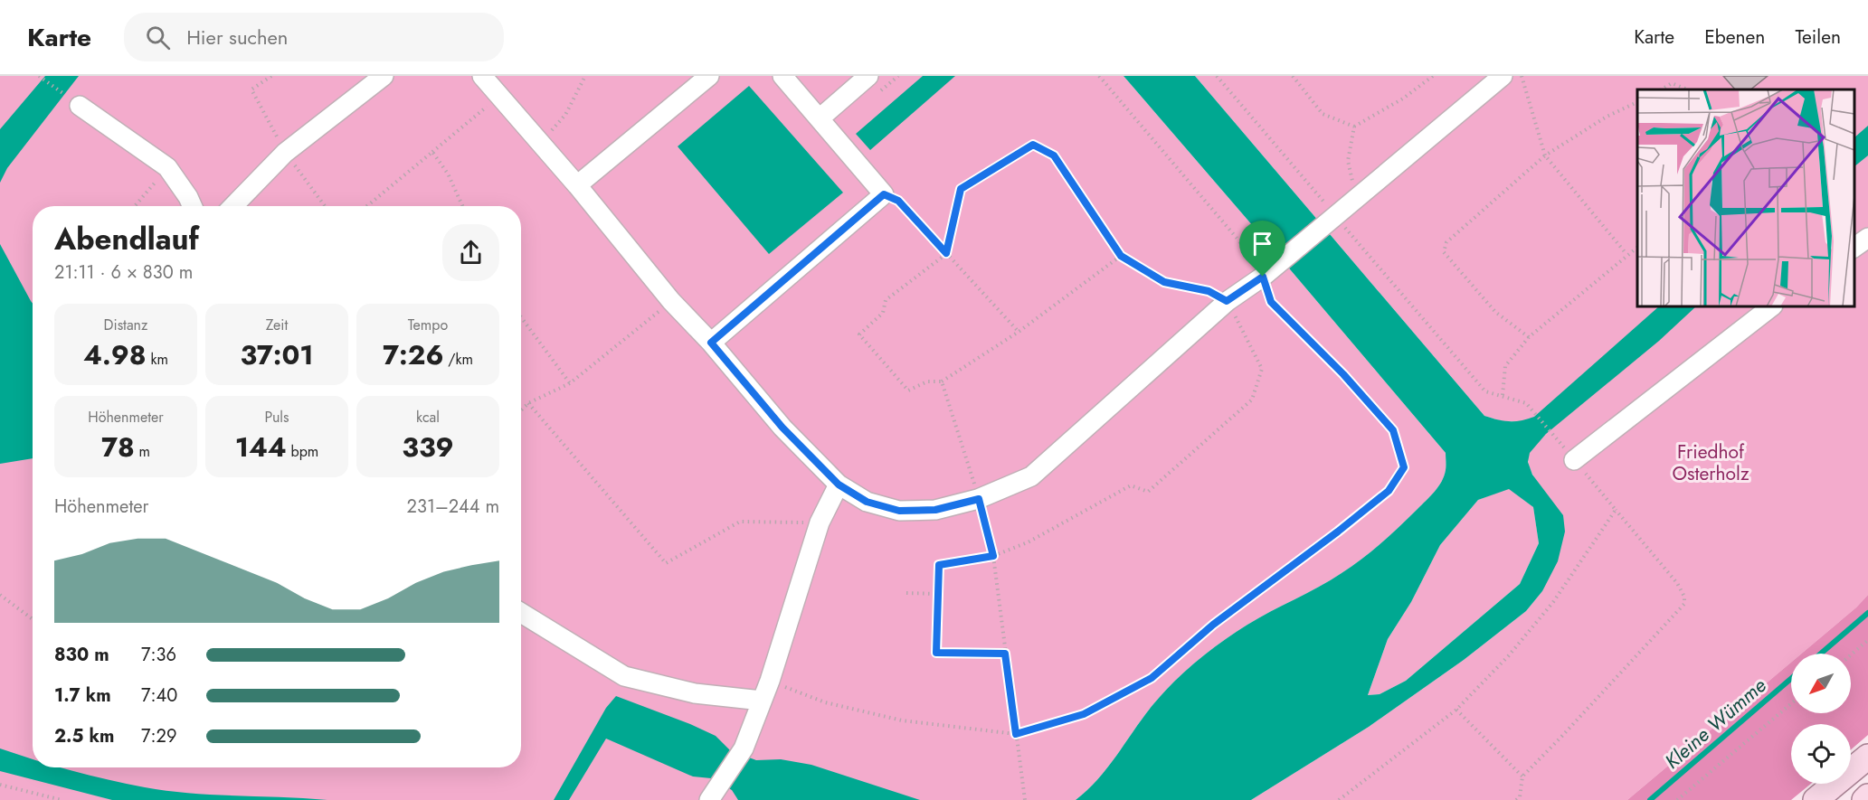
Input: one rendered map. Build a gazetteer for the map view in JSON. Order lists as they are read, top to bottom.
{
  "water": ["Kleine Wümme"],
  "parks": ["Friedhof Osterholz"],
  "north": "bottom left",
  "page": {
    "header": "Karte",
    "search": "Hier suchen",
    "nav": ["Karte", "Ebenen", "Teilen"],
    "heading": ["Abendlauf", "21:11 · 6 × 830 m"],
    "stats": [
      ["Distanz", "4.98 km"],
      ["Zeit", "37:01"],
      ["Tempo", "7:26 /km"],
      ["Höhenmeter", "78 m"],
      ["Puls", "144 bpm"],
      ["kcal", "339"]
    ],
    "chart": ["Höhenmeter", "231–244 m"],
    "list": [
      {
        "name": "830 m",
        "note": "7:36"
      },
      {
        "name": "1.7 km",
        "note": "7:40"
      },
      {
        "name": "2.5 km",
        "note": "7:29"
      }
    ]
  }
}
